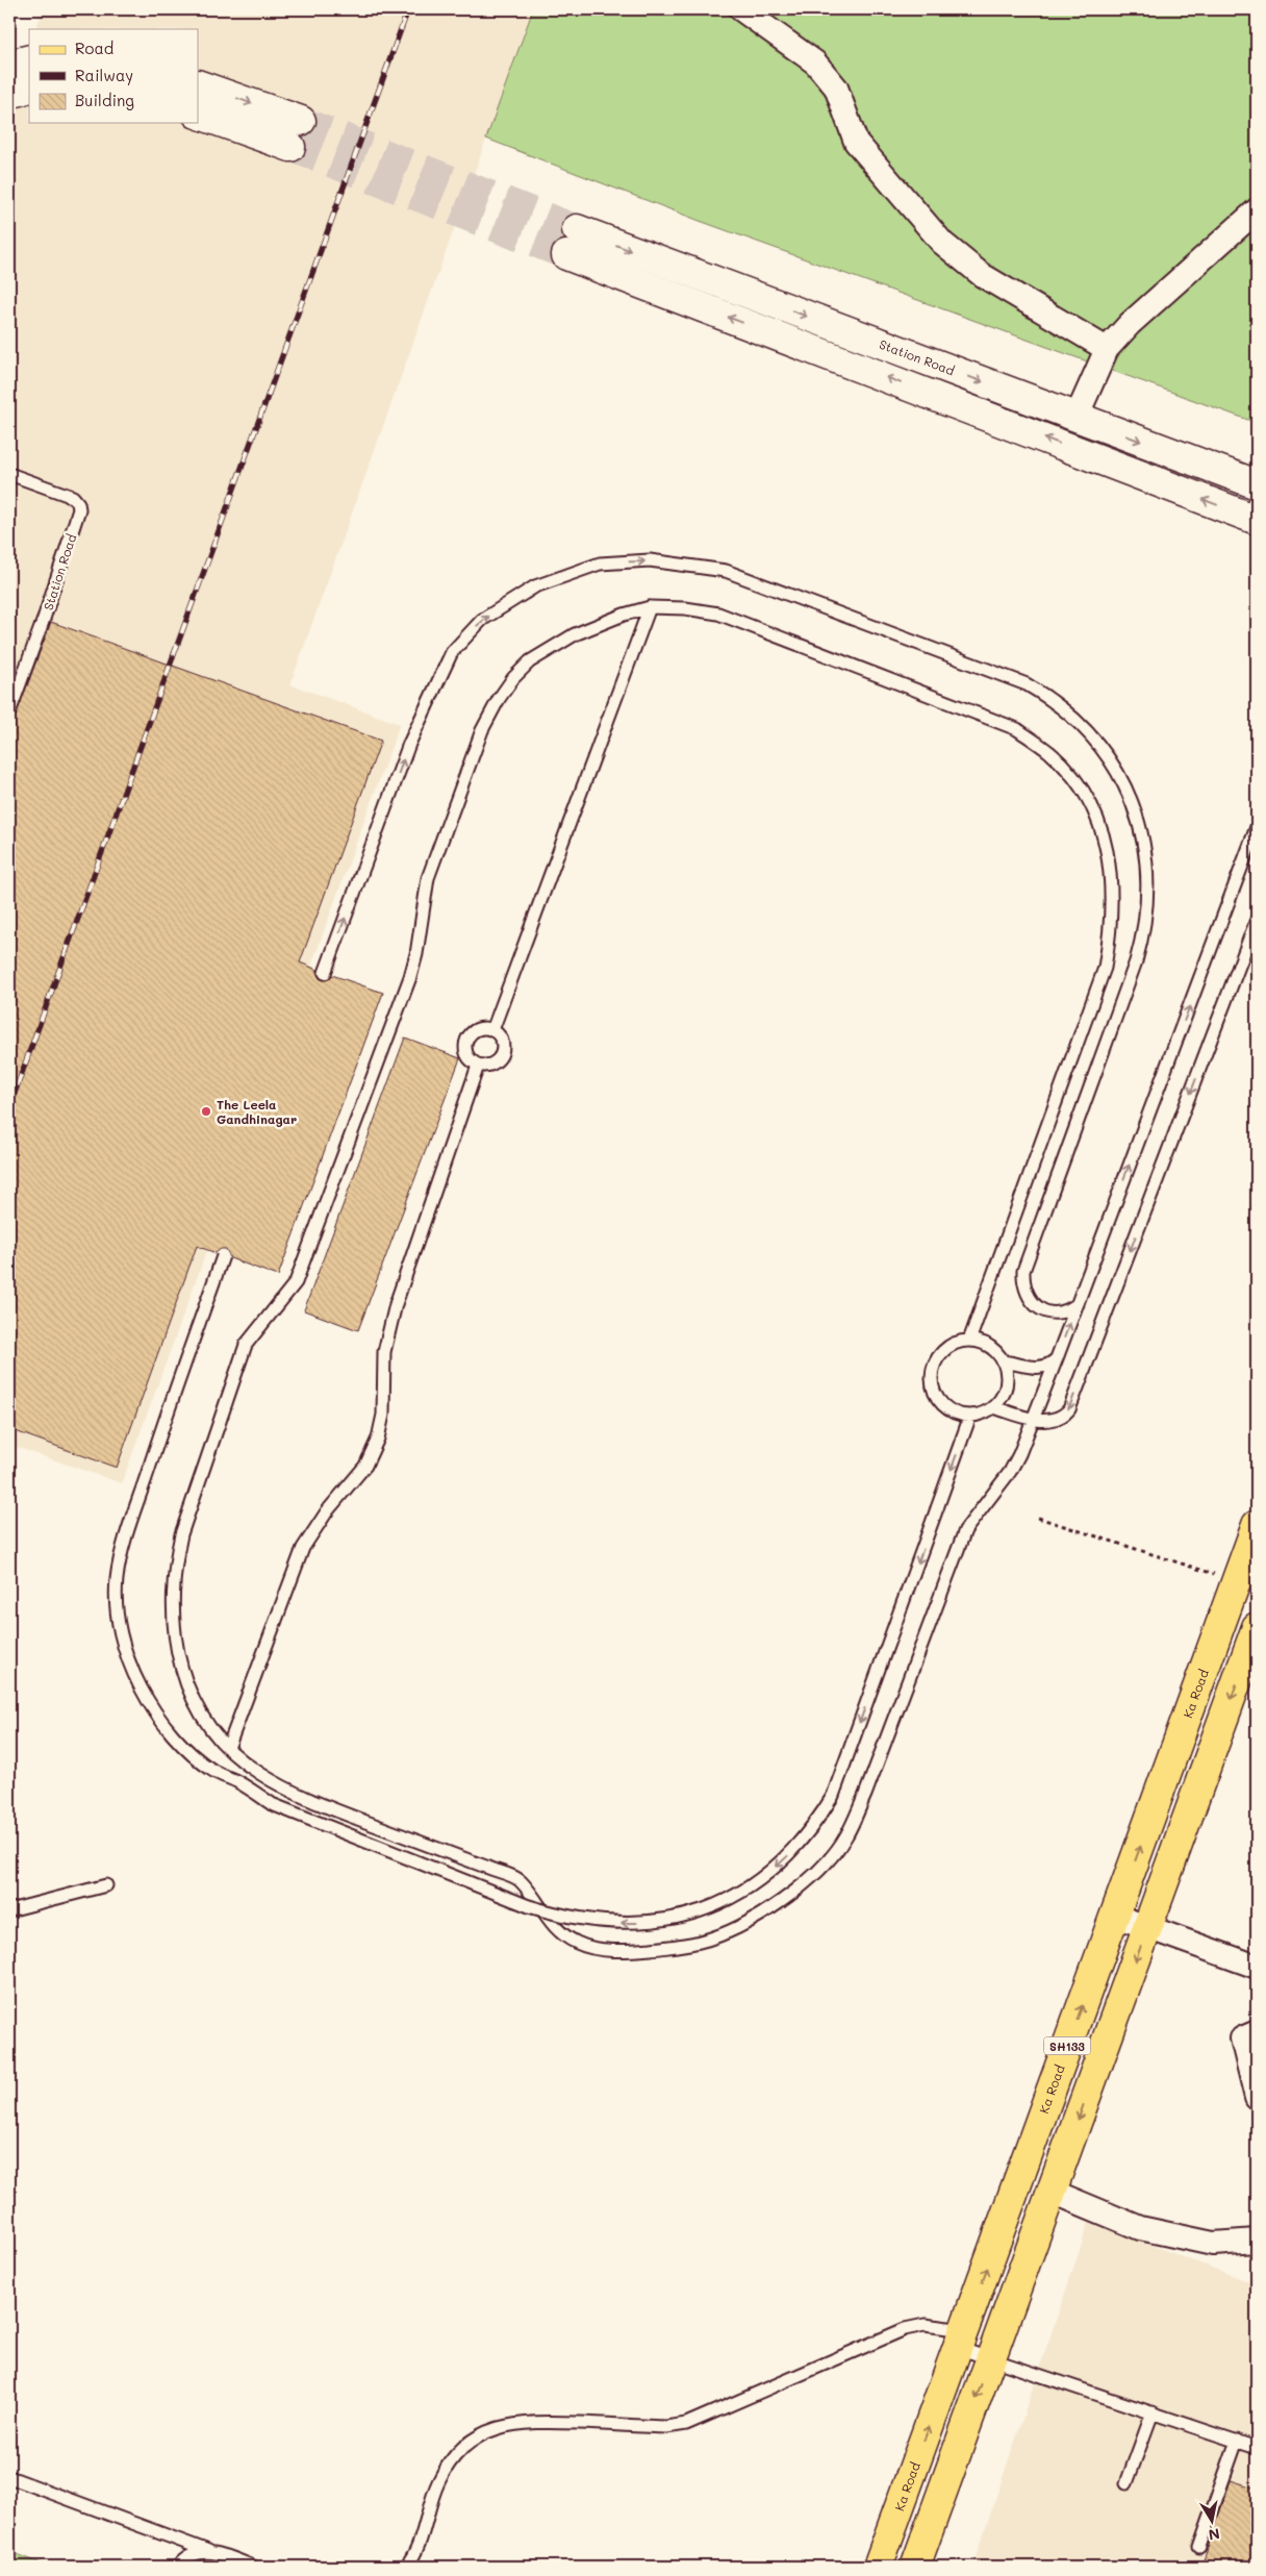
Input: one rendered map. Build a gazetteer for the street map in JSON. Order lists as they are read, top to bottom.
{
  "streets": {
    "main road": ["Ka Road", "SH133"],
    "street": ["Station Road"]
  },
  "places": ["The Leela Gandhinagar"],
  "legend": ["Road", "Railway", "Building"],
  "north": "bottom"
}
